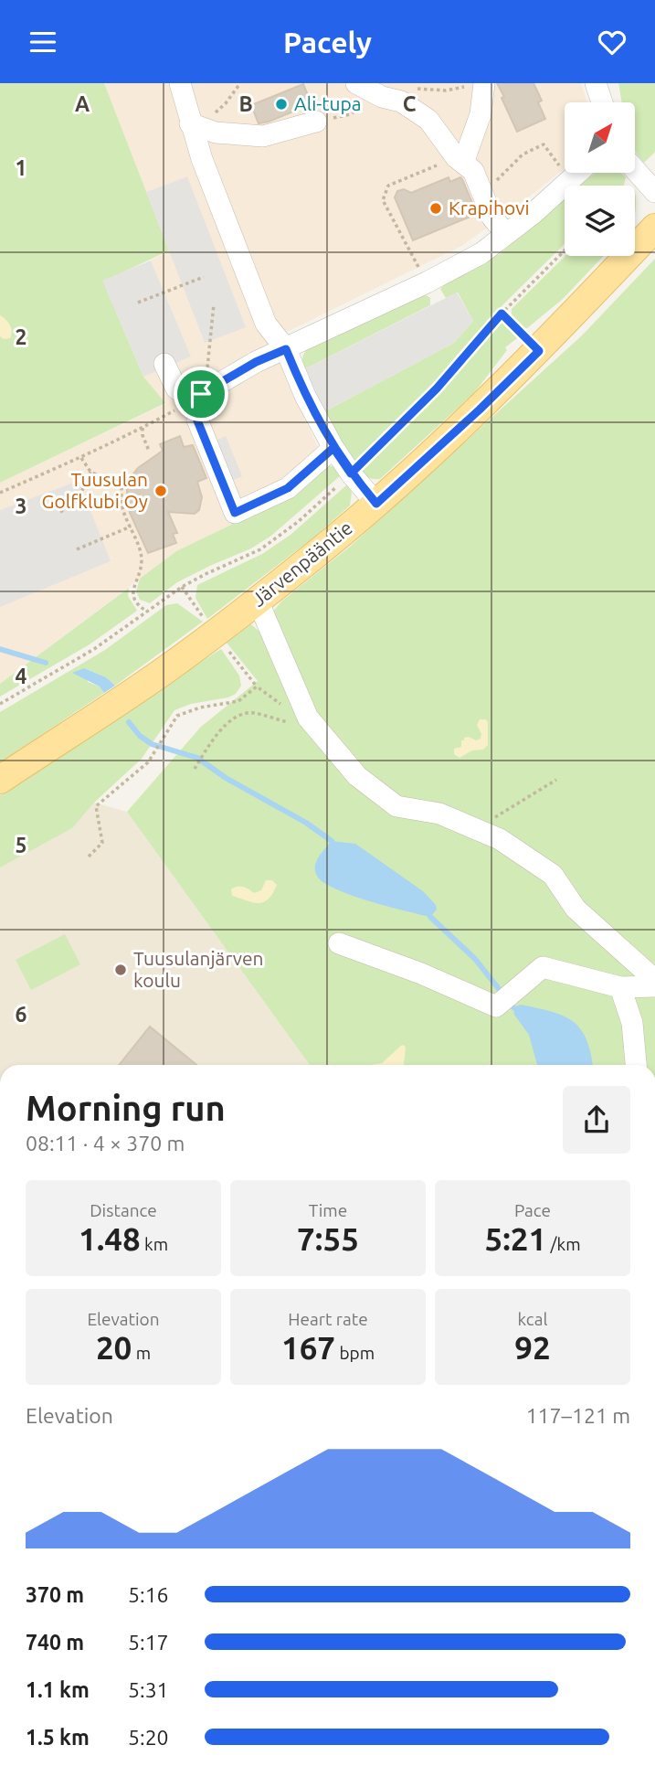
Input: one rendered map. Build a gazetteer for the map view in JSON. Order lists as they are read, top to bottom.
{
  "streets": {
    "main road": ["Järvenpääntie"]
  },
  "places": [
    "Ali-tupa",
    "Krapihovi",
    "Tuusulan Golfklubi Oy",
    "Tuusulanjärven koulu"
  ],
  "north": "top right",
  "page": {
    "header": "Pacely",
    "heading": ["Morning run", "08:11 · 4 × 370 m"],
    "stats": [
      ["Distance", "1.48 km"],
      ["Time", "7:55"],
      ["Pace", "5:21 /km"],
      ["Elevation", "20 m"],
      ["Heart rate", "167 bpm"],
      ["kcal", "92"]
    ],
    "chart": ["Elevation", "117–121 m"],
    "list": [
      {
        "name": "370 m",
        "note": "5:16"
      },
      {
        "name": "740 m",
        "note": "5:17"
      },
      {
        "name": "1.1 km",
        "note": "5:31"
      },
      {
        "name": "1.5 km",
        "note": "5:20"
      }
    ]
  },
  "grid": {
    "columns": ["A", "B", "C"],
    "rows": [
      "1",
      "2",
      "3",
      "4",
      "5",
      "6"
    ]
  }
}
